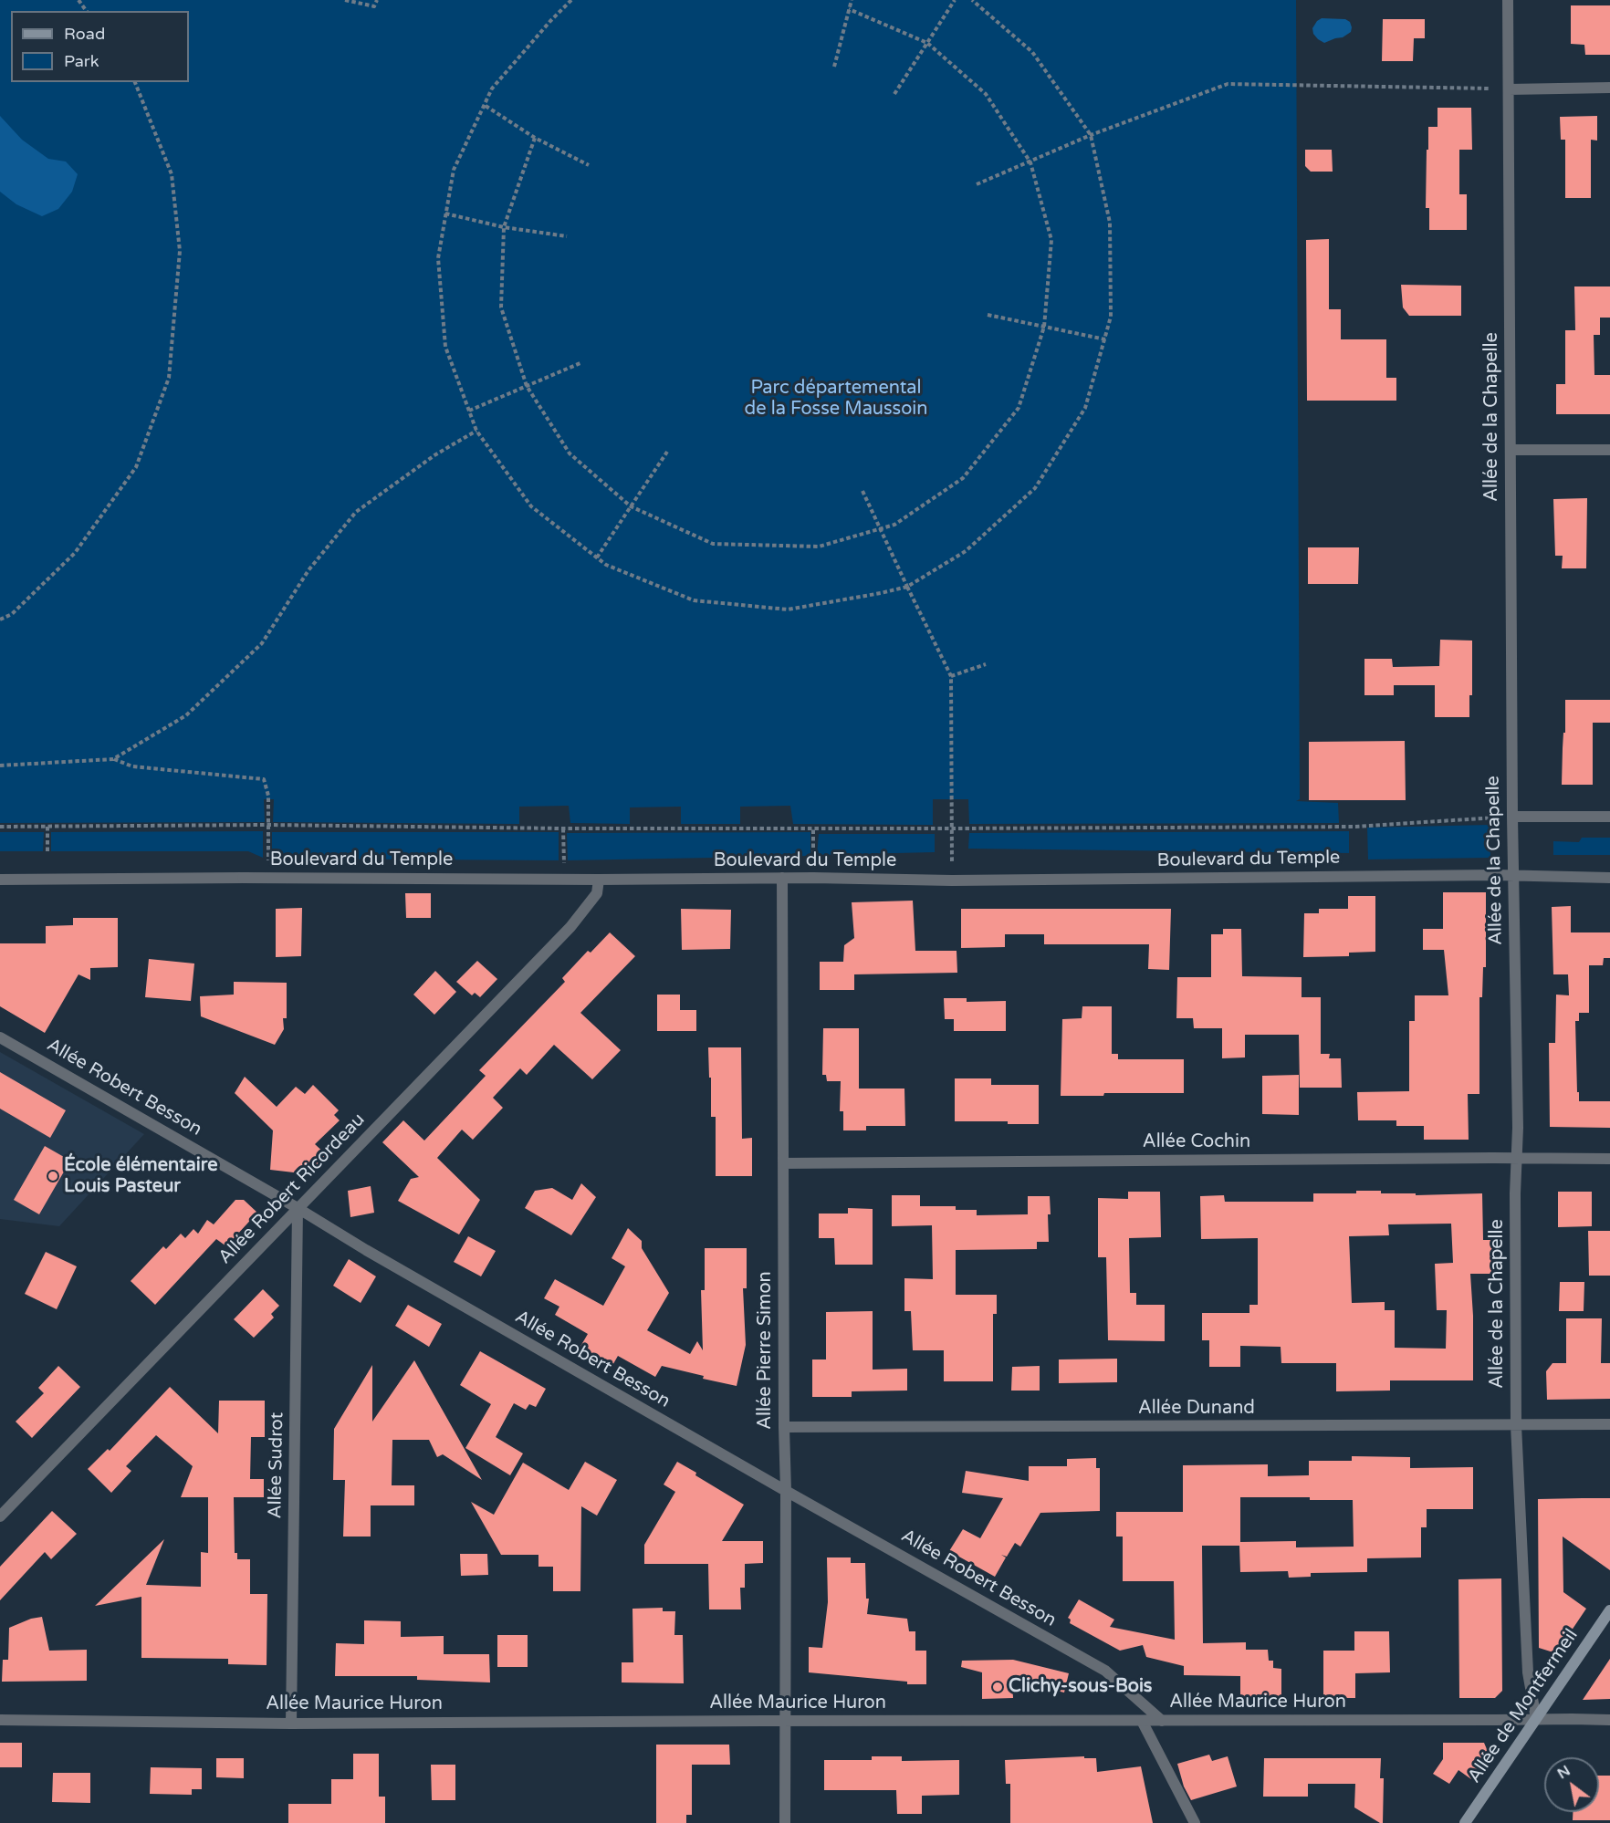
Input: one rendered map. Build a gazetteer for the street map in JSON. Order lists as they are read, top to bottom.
{
  "streets": {
    "main road": ["Allée de Montfermeil"],
    "street": [
      "Allée de la Chapelle",
      "Boulevard du Temple",
      "Allée Robert Besson",
      "Allée Cochin",
      "Allée Robert Ricordeau",
      "Allée Pierre Simon",
      "Allée Dunand",
      "Allée Sudrot",
      "Allée Maurice Huron"
    ]
  },
  "crossings": [
    ["Allée de la Chapelle", "Boulevard du Temple"],
    ["Allée de la Chapelle", "Allée Cochin"],
    ["Allée de la Chapelle", "Allée Dunand"],
    ["Allée de la Chapelle", "Allée Maurice Huron"],
    ["Allée de la Chapelle", "Allée de Montfermeil"],
    ["Boulevard du Temple", "Allée Robert Ricordeau"],
    ["Boulevard du Temple", "Allée Pierre Simon"],
    ["Allée Robert Besson", "Allée Robert Ricordeau"],
    ["Allée Robert Besson", "Allée Pierre Simon"],
    ["Allée Robert Besson", "Allée Sudrot"],
    ["Allée Robert Besson", "Allée Maurice Huron"],
    ["Allée Cochin", "Allée Pierre Simon"],
    ["Allée Robert Ricordeau", "Allée Sudrot"],
    ["Allée Pierre Simon", "Allée Dunand"],
    ["Allée Pierre Simon", "Allée Maurice Huron"],
    ["Allée Sudrot", "Allée Maurice Huron"],
    ["Allée Maurice Huron", "Allée de Montfermeil"]
  ],
  "parks": ["Parc départemental de la Fosse Maussoin"],
  "places": ["École élémentaire Louis Pasteur", "Clichy-sous-Bois"],
  "legend": ["Road", "Park"],
  "north": "top left"
}
